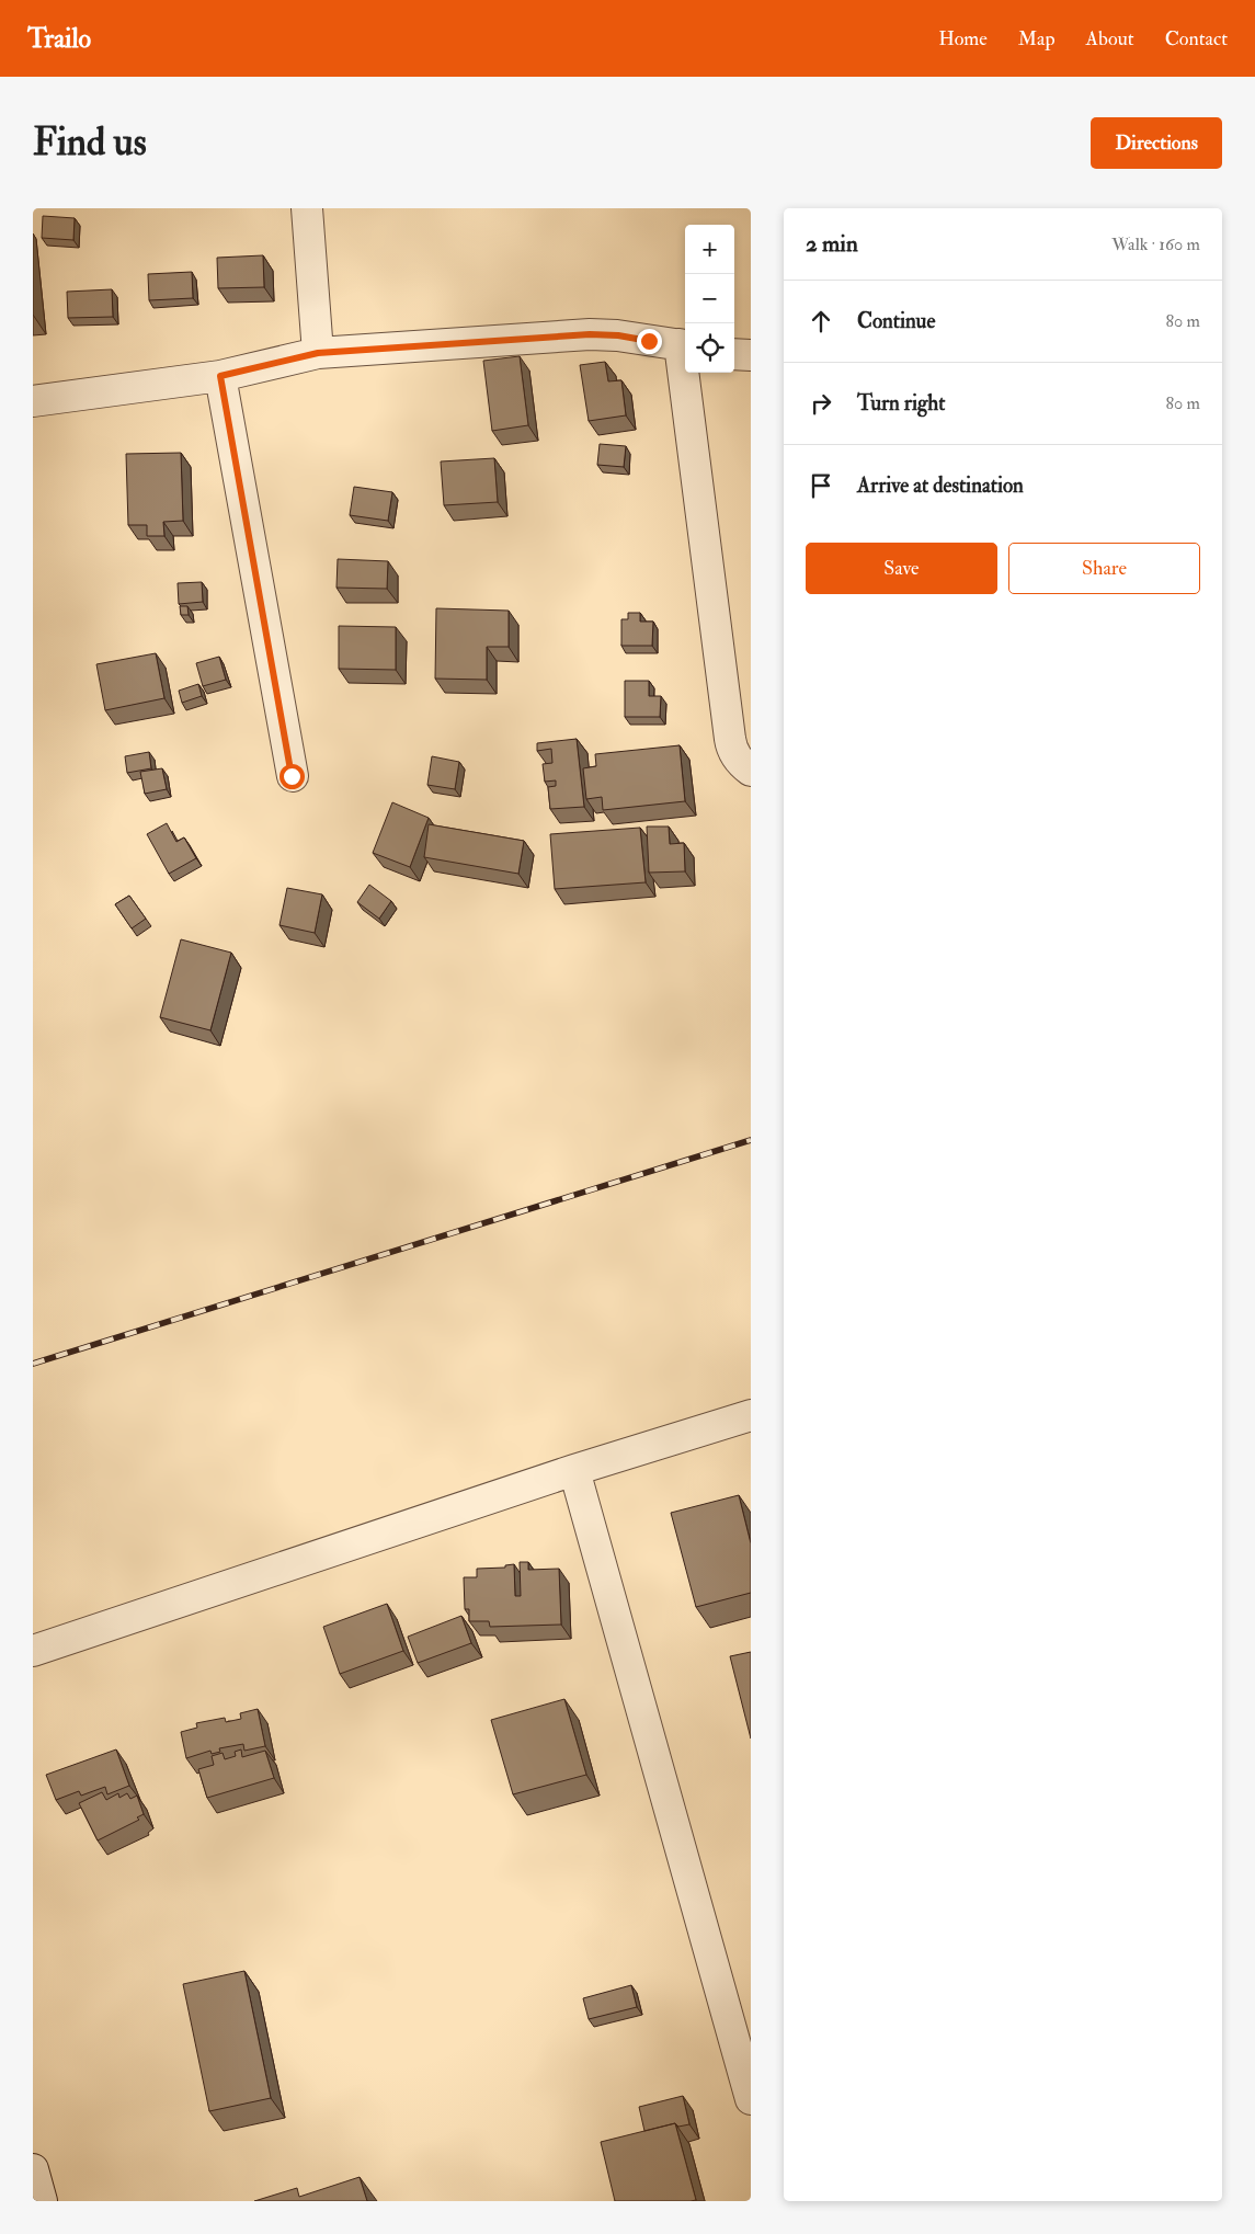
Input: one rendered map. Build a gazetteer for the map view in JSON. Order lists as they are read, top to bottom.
{
  "page": {
    "header": "Trailo",
    "nav": [
      "Home",
      "Map",
      "About",
      "Contact"
    ],
    "buttons": [
      "Directions",
      ["Save", "Share"]
    ],
    "title": "Find us",
    "heading": ["2 min", "Walk · 160 m"],
    "map_buttons": ["+", "−"],
    "list": [
      ["Continue", "80 m"],
      ["Turn right", "80 m"],
      "Arrive at destination"
    ]
  }
}
